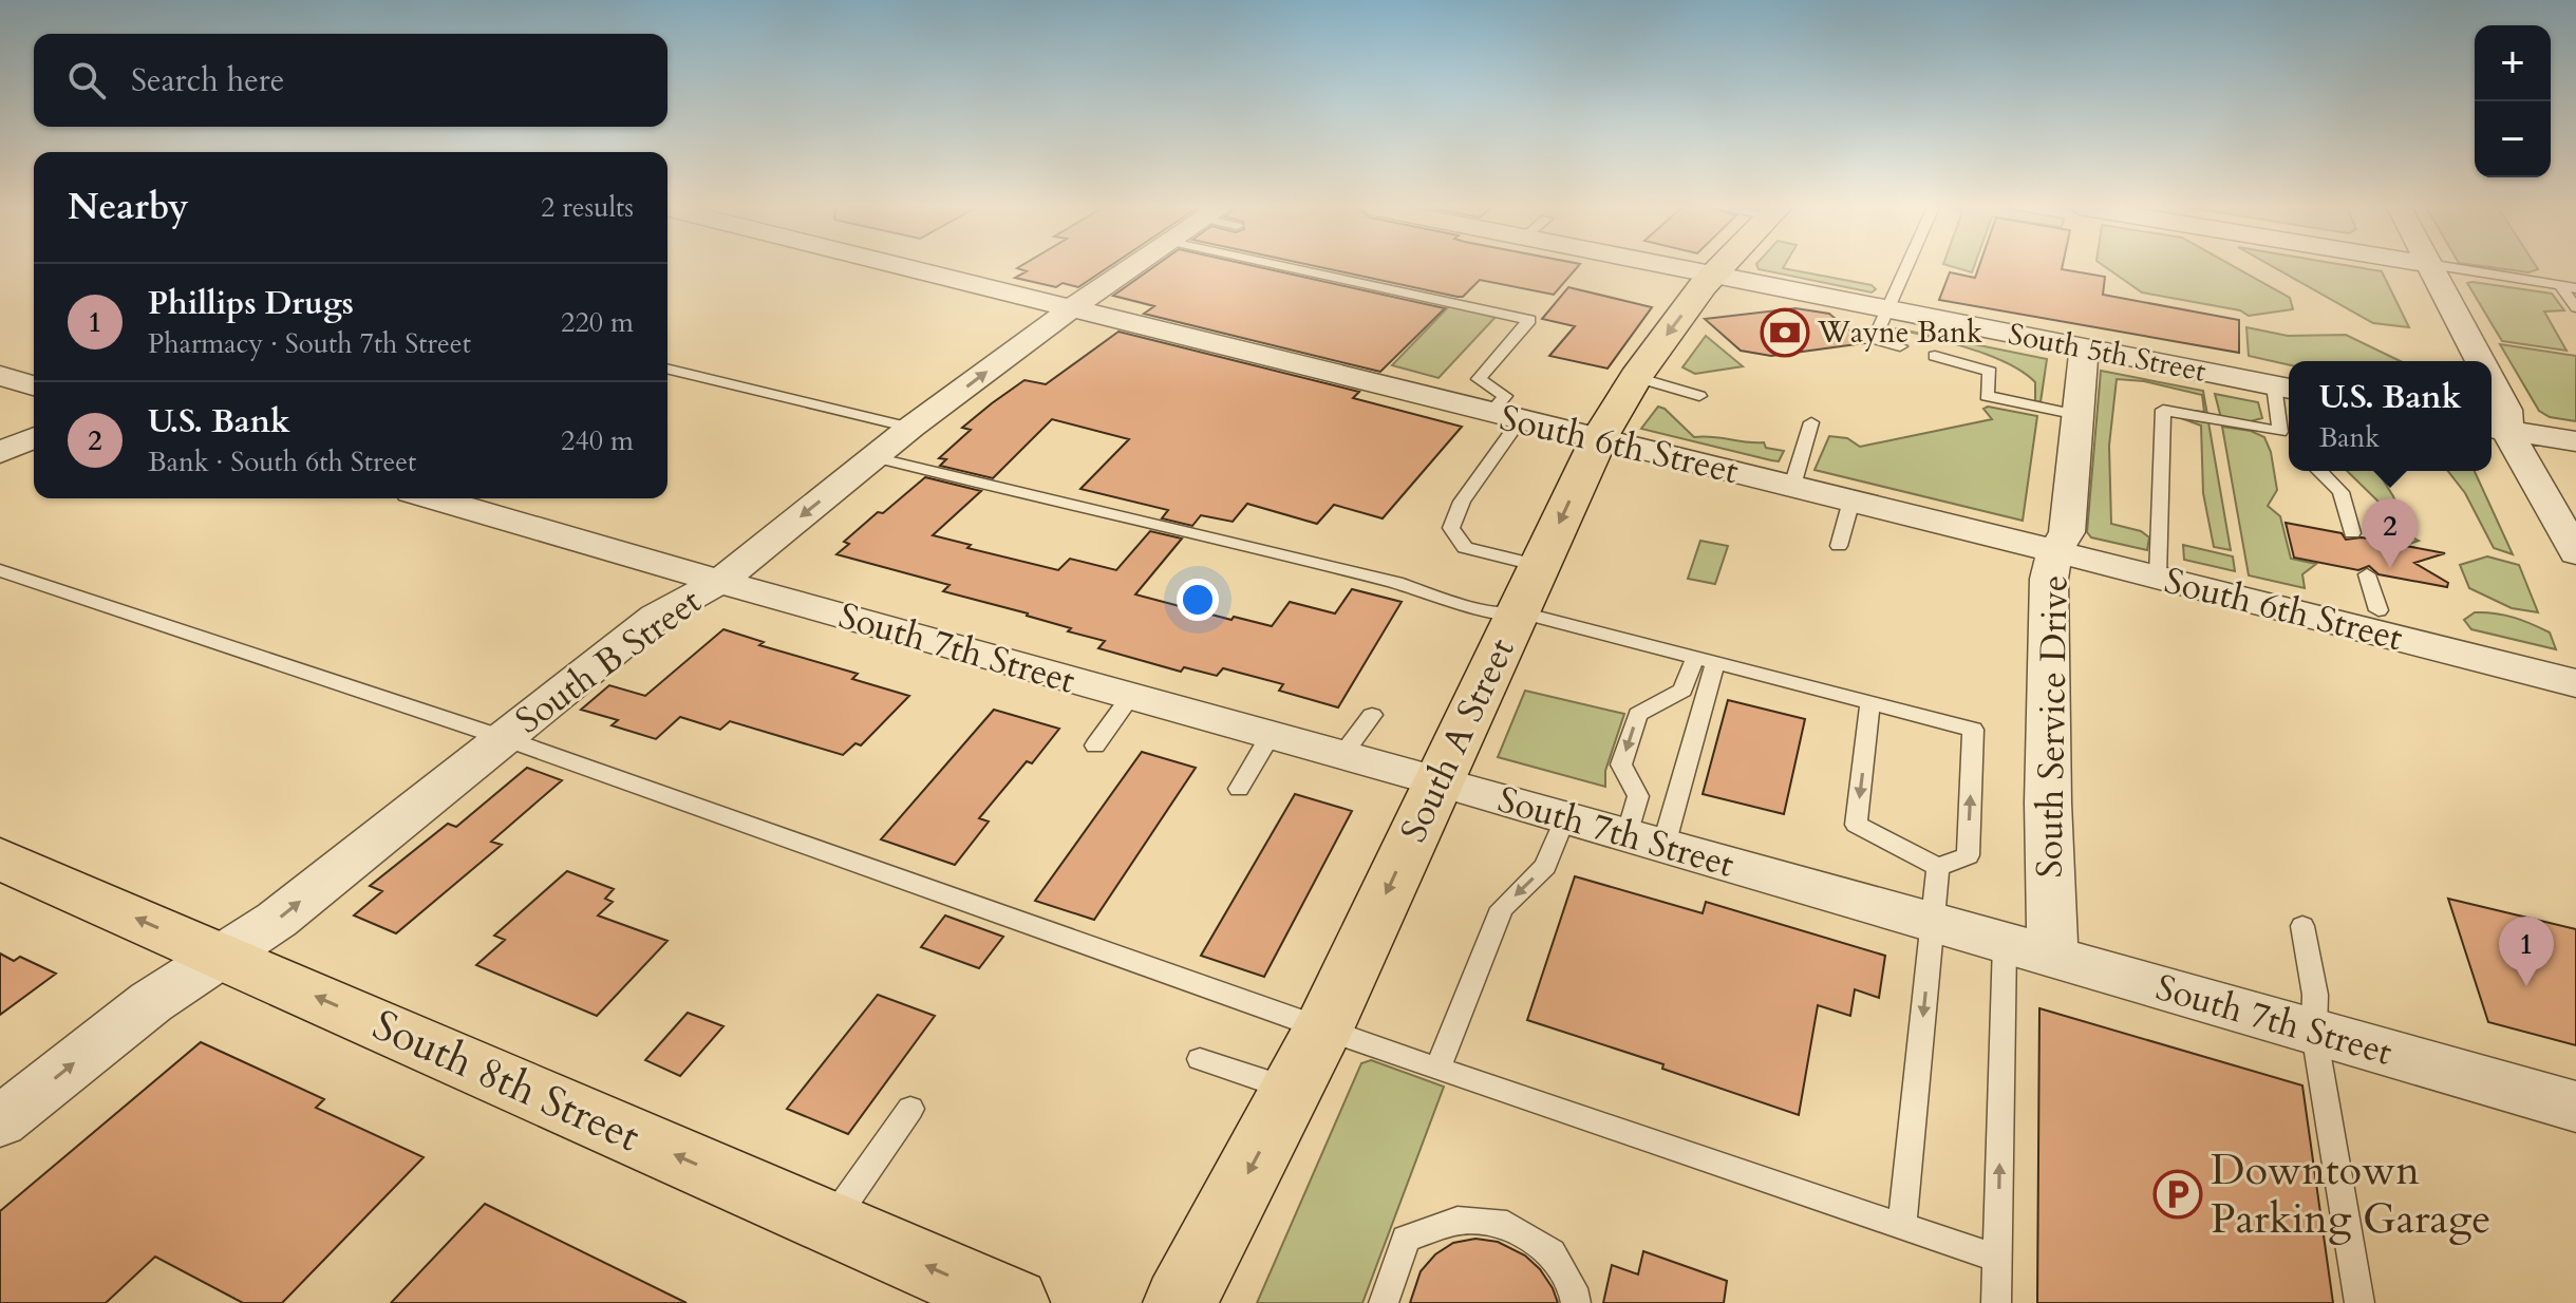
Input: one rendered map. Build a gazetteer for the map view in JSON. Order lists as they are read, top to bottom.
{
  "streets": {
    "main road": ["South A Street", "South 8th Street"],
    "street": [
      "South 5th Street",
      "South 6th Street",
      "South 7th Street",
      "South B Street",
      "South Service Drive"
    ]
  },
  "crossings": [
    ["South 5th Street", "South Service Drive"],
    ["South 5th Street", "South A Street"],
    ["South 6th Street", "South B Street"],
    ["South 6th Street", "South Service Drive"],
    ["South 6th Street", "South A Street"],
    ["South 7th Street", "South B Street"],
    ["South 7th Street", "South Service Drive"],
    ["South 7th Street", "South A Street"],
    ["South B Street", "South 8th Street"]
  ],
  "one_way": ["South A Street", "South 8th Street"],
  "places": {
    "bank": ["Wayne Bank"],
    "parking": ["Downtown Parking Garage"]
  },
  "page": {
    "map_buttons": ["+", "−"],
    "search": "Search here",
    "heading": ["Nearby", "2 results"],
    "list": [
      {
        "mark": "1",
        "name": "Phillips Drugs",
        "note": "Pharmacy · South 7th Street",
        "value": "220 m"
      },
      {
        "mark": "2",
        "name": "U.S. Bank",
        "note": "Bank · South 6th Street",
        "value": "240 m"
      }
    ],
    "popup": ["U.S. Bank", "Bank"],
    "pins": ["2", "1"]
  }
}
